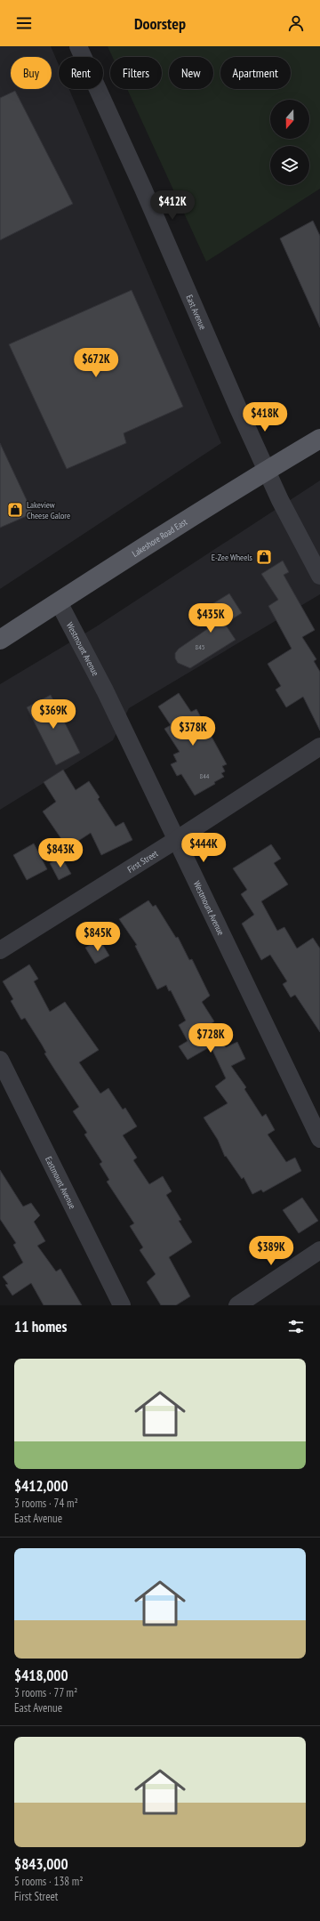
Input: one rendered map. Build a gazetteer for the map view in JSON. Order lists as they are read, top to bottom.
{
  "streets": {
    "main road": ["Lakeshore Road East"],
    "street": [
      "East Avenue",
      "Westmount Avenue",
      "First Street",
      "Eastmount Avenue"
    ]
  },
  "crossings": [
    ["East Avenue", "Lakeshore Road East"],
    ["Lakeshore Road East", "Westmount Avenue"],
    ["Westmount Avenue", "First Street"]
  ],
  "places": {
    "shop": ["Lakeview Cheese Galore", "E-Zee Wheels"]
  },
  "house_numbers": ["845", "844"],
  "north": "bottom",
  "page": {
    "header": "Doorstep",
    "chip": [
      "Buy",
      "Rent",
      "Filters",
      "New",
      "Apartment"
    ],
    "price": [
      "$412K",
      "$672K",
      "$418K",
      "$435K",
      "$369K",
      "$378K",
      "$444K",
      "$843K",
      "$845K",
      "$728K",
      "$389K"
    ],
    "heading": "11 homes",
    "list": [
      {
        "name": "$412,000",
        "note": "3 rooms · 74 m² · East Avenue"
      },
      {
        "name": "$418,000",
        "note": "3 rooms · 77 m² · East Avenue"
      },
      {
        "name": "$843,000",
        "note": "5 rooms · 138 m² · First Street"
      }
    ]
  }
}
